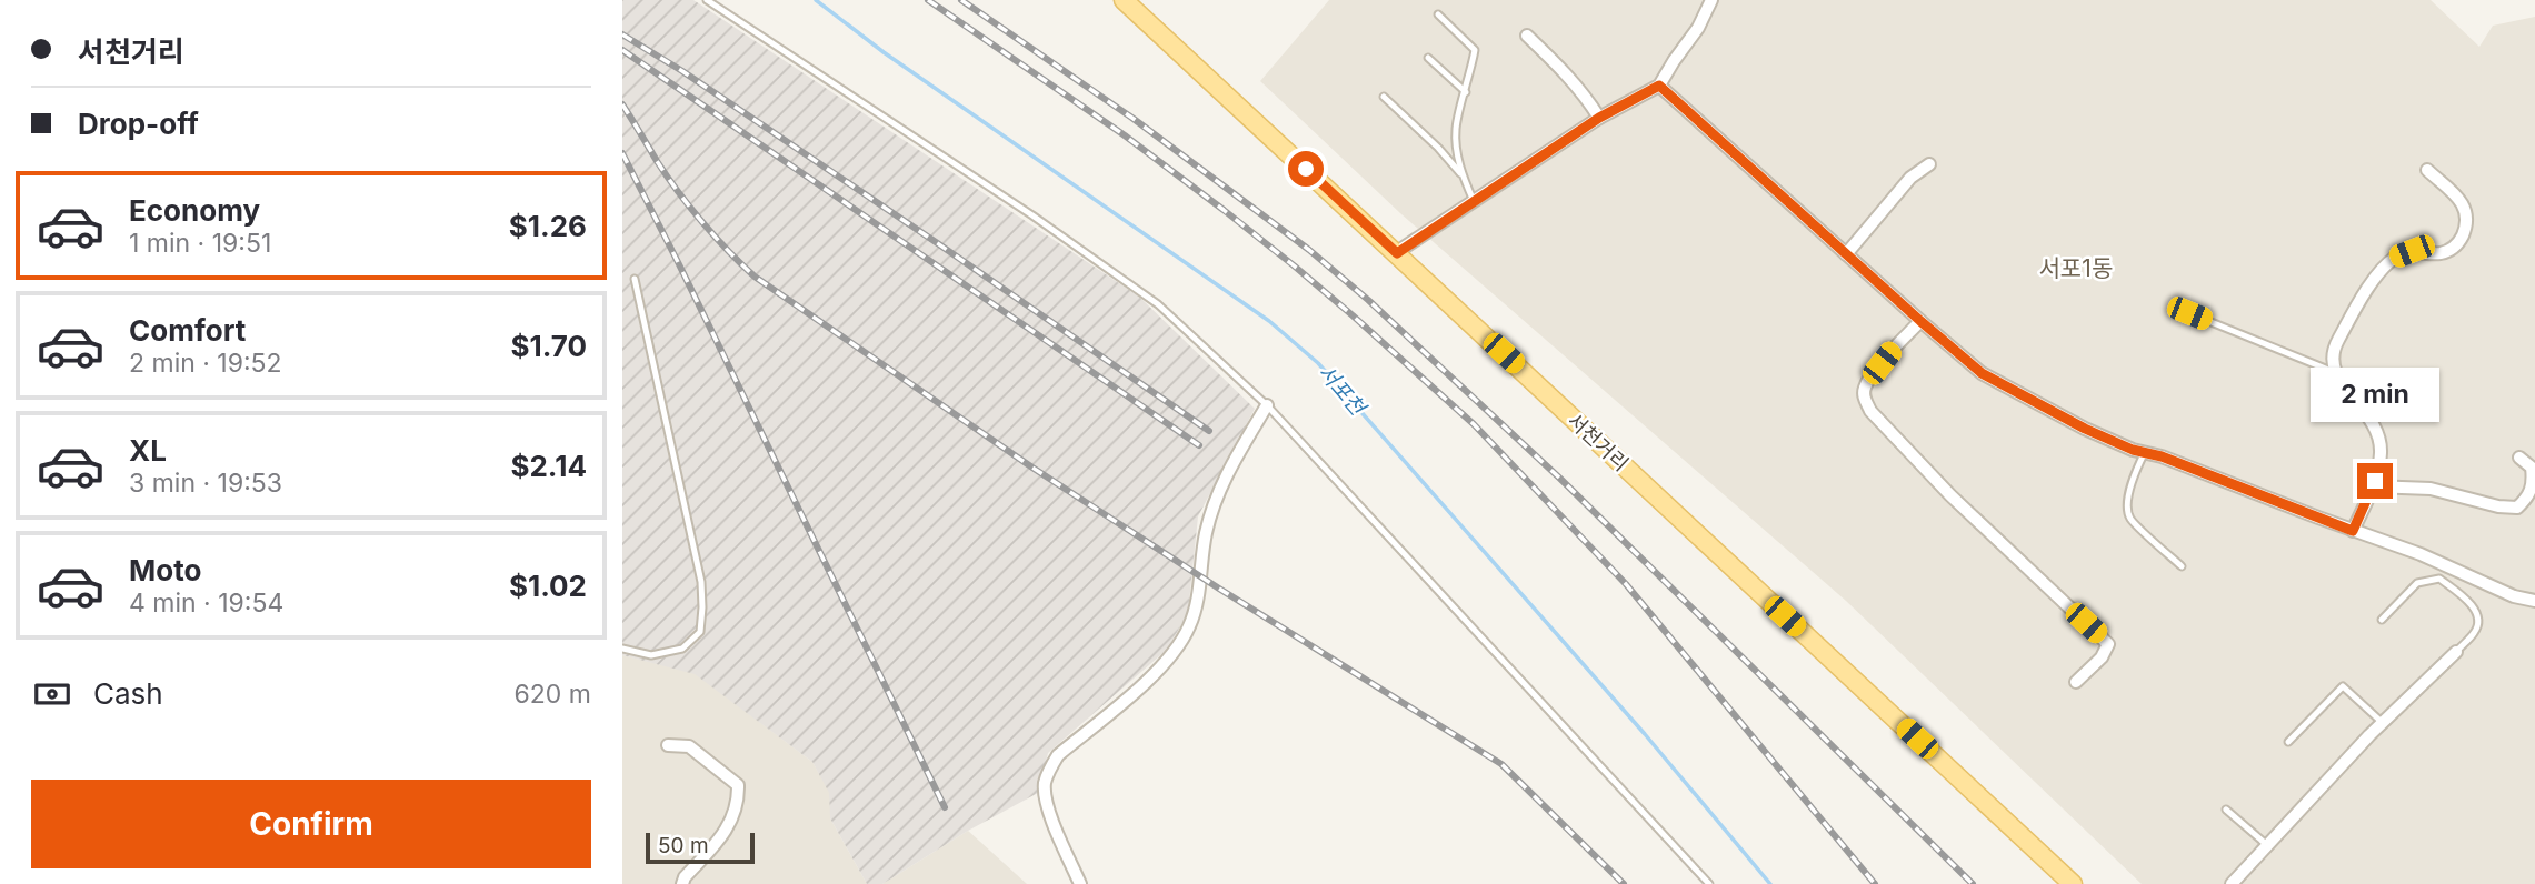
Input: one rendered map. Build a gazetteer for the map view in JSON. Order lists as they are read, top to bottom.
{
  "streets": {
    "main road": ["서천거리"]
  },
  "districts": ["서포1동"],
  "water": ["서포천"],
  "scale_bar": "50 m",
  "page": {
    "banner": ["서천거리", "Drop-off"],
    "list": [
      {
        "name": "Economy",
        "note": "1 min · 19:51",
        "value": "$1.26"
      },
      {
        "name": "Comfort",
        "note": "2 min · 19:52",
        "value": "$1.70"
      },
      {
        "name": "XL",
        "note": "3 min · 19:53",
        "value": "$2.14"
      },
      {
        "name": "Moto",
        "note": "4 min · 19:54",
        "value": "$1.02"
      }
    ],
    "bubble": "2 min",
    "pay": ["Cash", "620 m"],
    "buttons": "Confirm",
    "scale": "50 m"
  }
}
